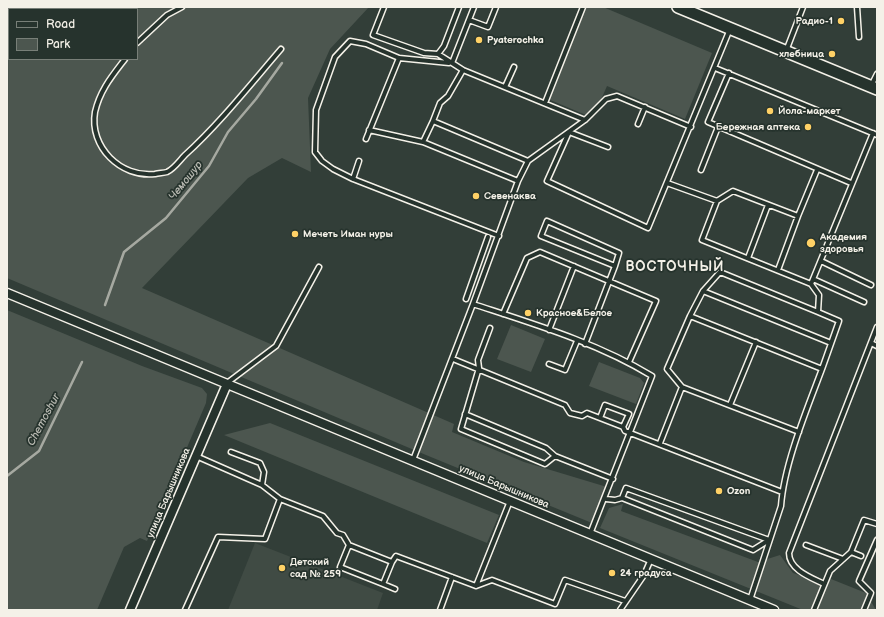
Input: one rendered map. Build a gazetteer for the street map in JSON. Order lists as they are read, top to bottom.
{
  "streets": {
    "street": ["улица Барышникова"]
  },
  "districts": ["ВОСТОЧНЫЙ"],
  "water": ["Чемошур", "Chemoshur"],
  "places": [
    "Радио-1",
    "Pyaterochka",
    "хлебница",
    "Йола-маркет",
    "Бережная аптека",
    "Севенаква",
    "Мечеть Иман нуры",
    "Академия здоровья",
    "Красное&Белое",
    "Ozon",
    "Детский сад № 259",
    "24 градуса"
  ],
  "legend": ["Road", "Park"]
}
